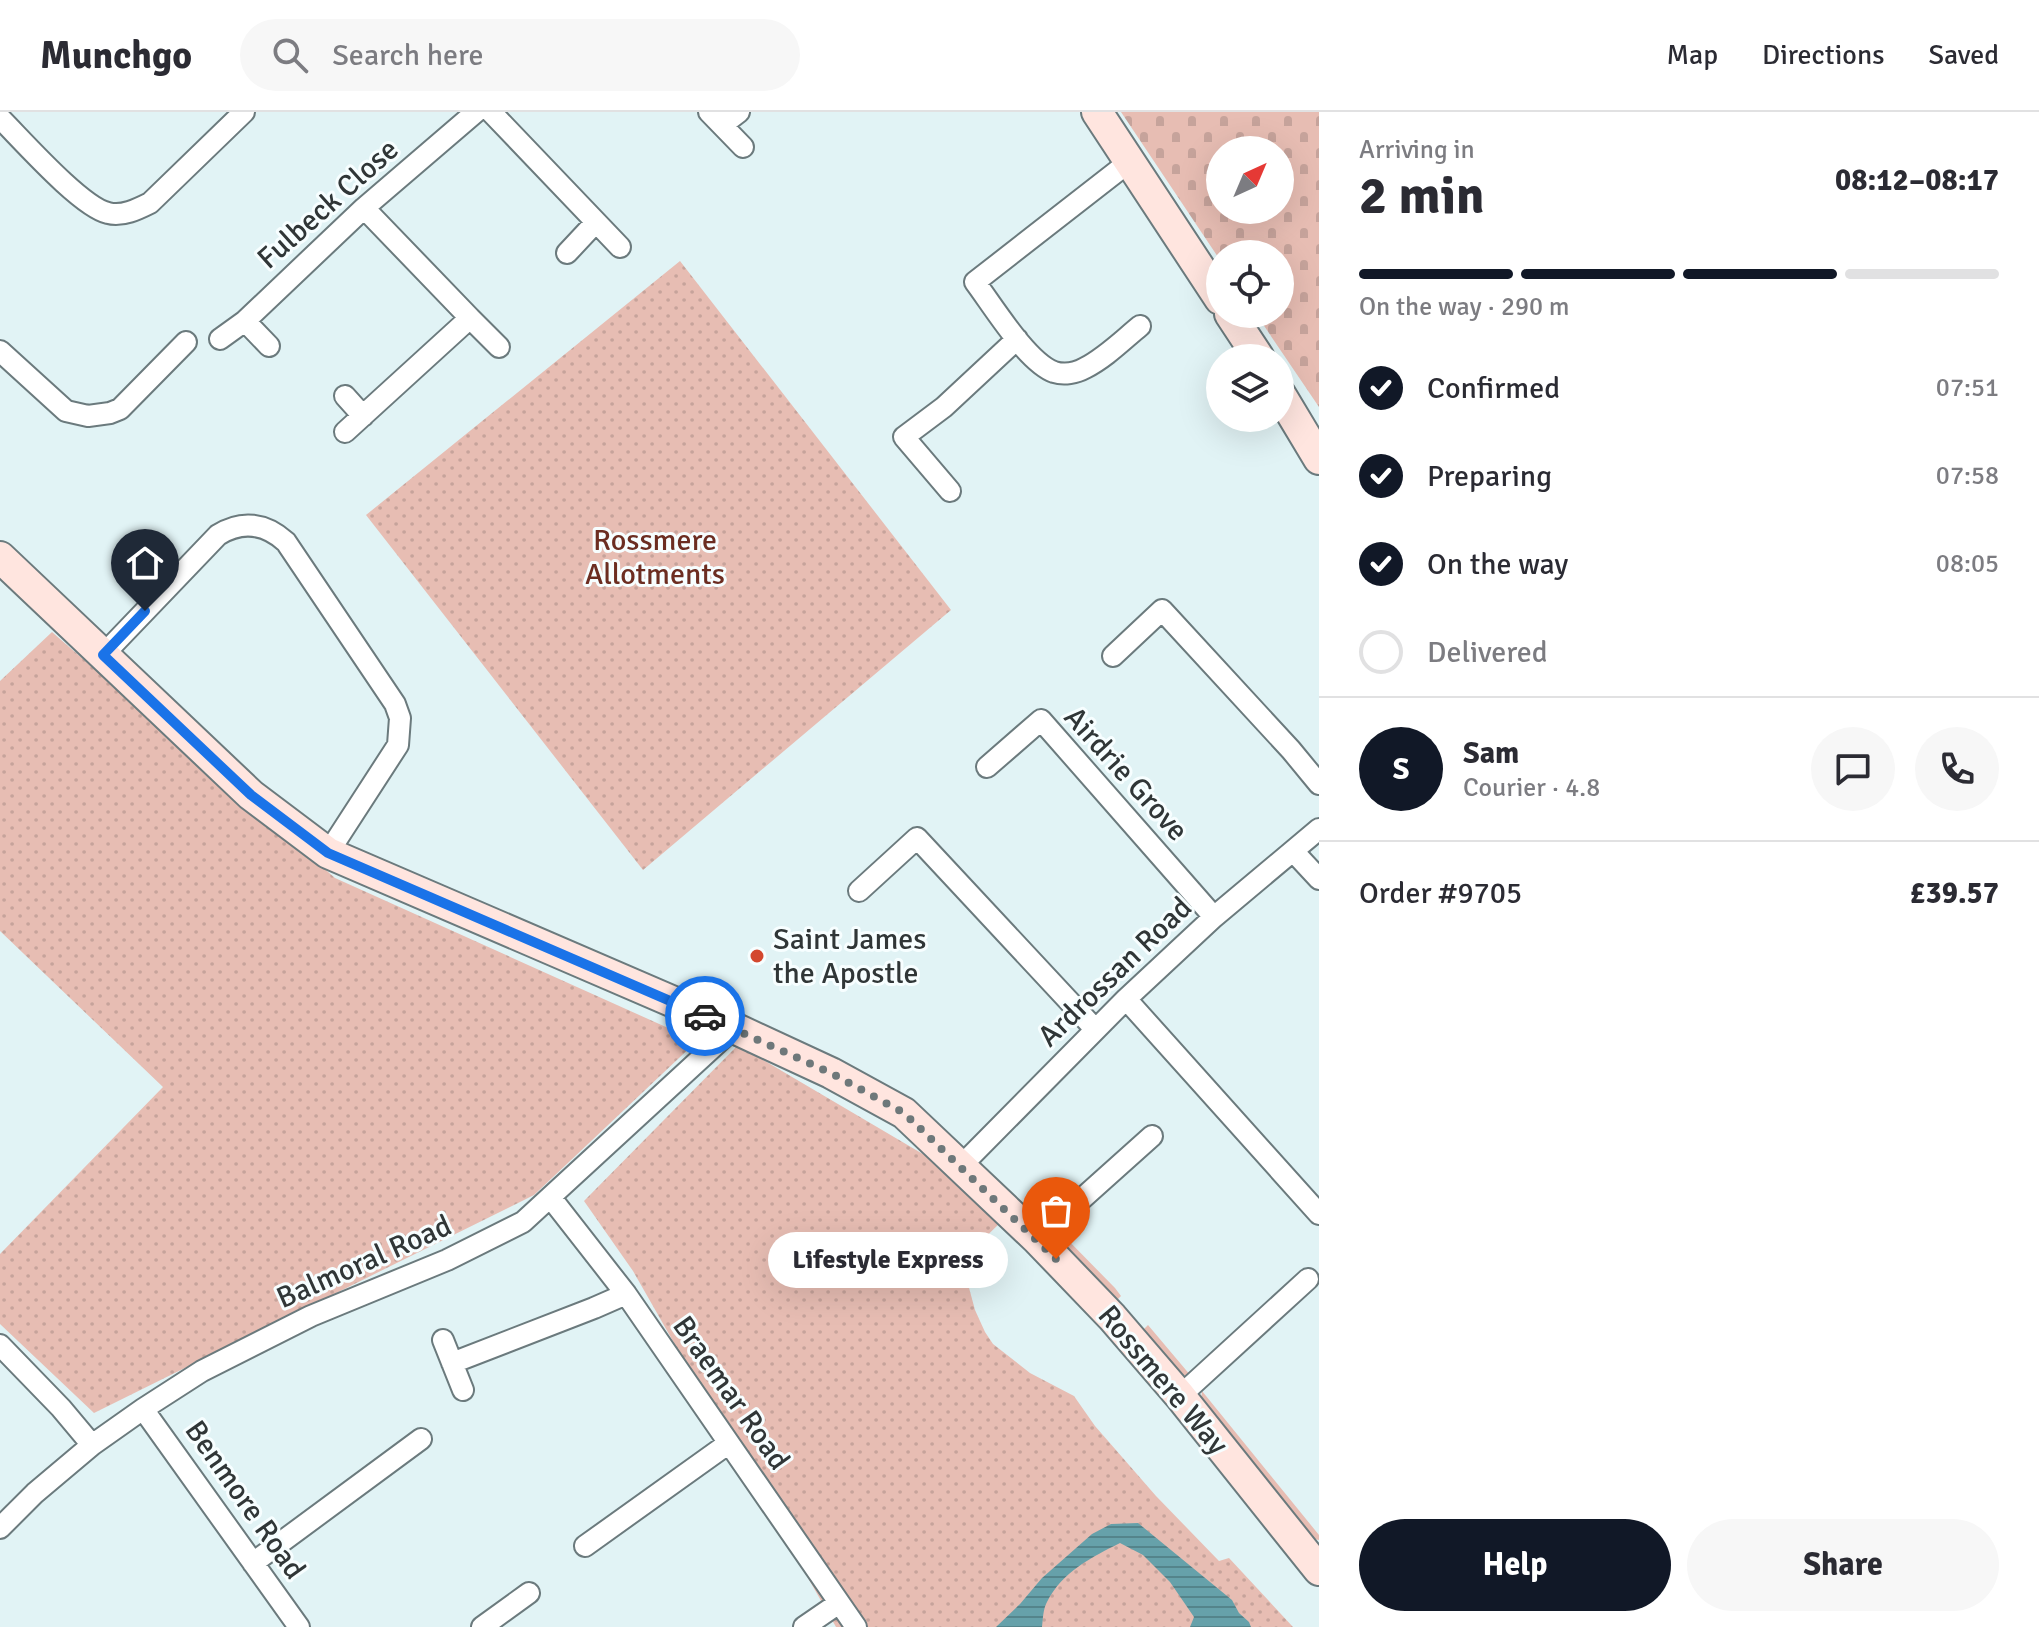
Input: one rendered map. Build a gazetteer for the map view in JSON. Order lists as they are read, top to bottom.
{
  "streets": {
    "street": [
      "Fulbeck Close",
      "Airdrie Grove",
      "Ardrossan Road",
      "Balmoral Road",
      "Rossmere Way",
      "Braemar Road",
      "Benmore Road"
    ]
  },
  "crossings": [
    ["Airdrie Grove", "Ardrossan Road"],
    ["Ardrossan Road", "Rossmere Way"],
    ["Balmoral Road", "Rossmere Way"],
    ["Balmoral Road", "Braemar Road"],
    ["Balmoral Road", "Benmore Road"]
  ],
  "parks": ["Rossmere Allotments"],
  "places": ["Saint James the Apostle", "Lifestyle Express"],
  "north": "top right",
  "page": {
    "header": "Munchgo",
    "search": "Search here",
    "nav": ["Map", "Directions", "Saved"],
    "heading": ["2 min", "Arriving in", "08:12–08:17"],
    "panel": [
      "Sam",
      "Courier · 4.8",
      "Order #9705",
      "£39.57"
    ],
    "bar": "On the way · 290 m",
    "list": [
      ["Confirmed", "07:51"],
      ["Preparing", "07:58"],
      ["On the way", "08:05"],
      "Delivered"
    ],
    "round": "S",
    "bubble": "Lifestyle Express",
    "buttons": ["Help", "Share"]
  }
}
